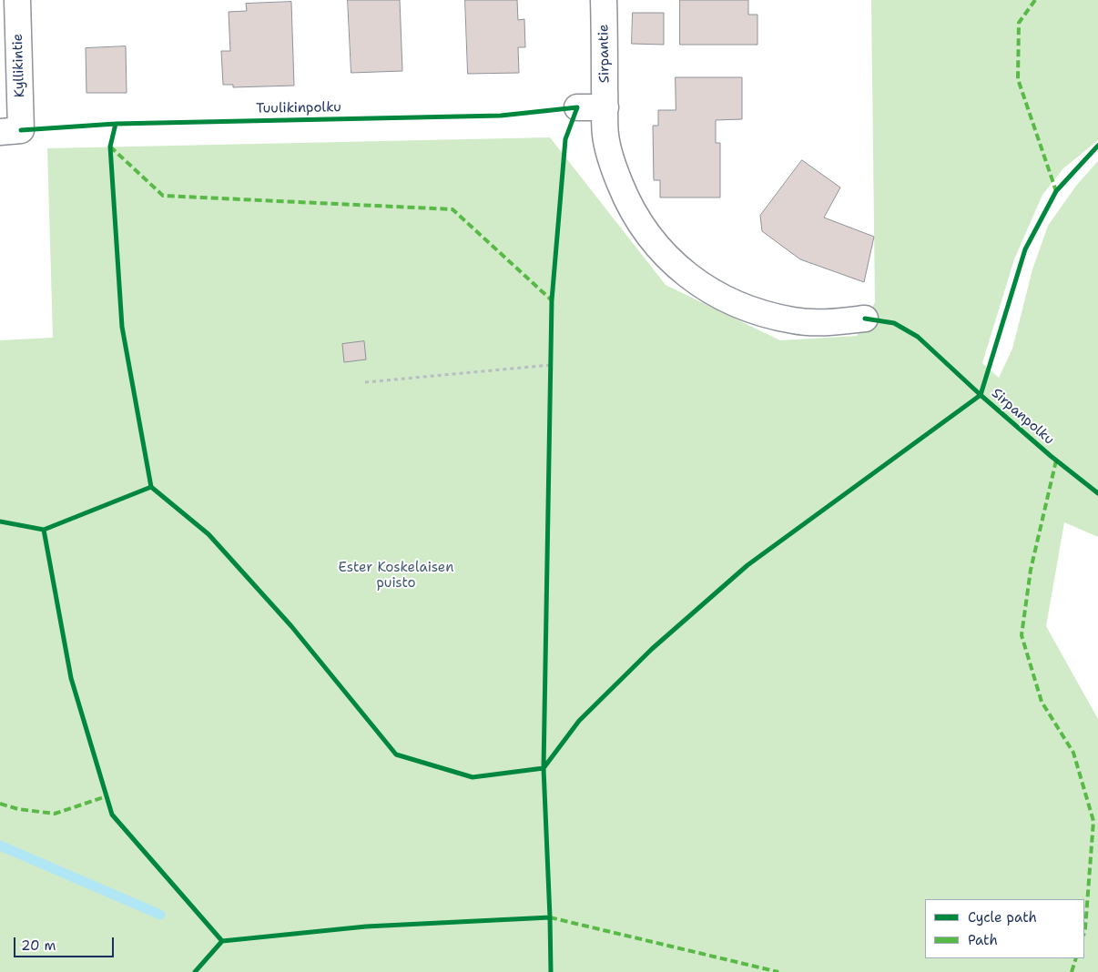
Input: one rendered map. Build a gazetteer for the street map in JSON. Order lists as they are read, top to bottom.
{
  "streets": {
    "street": ["Sirpantie", "Kyllikintie"],
    "cycle path": ["Tuulikinpolku", "Sirpanpolku"]
  },
  "parks": ["Ester Koskelaisen puisto"],
  "legend": ["Cycle path", "Path"],
  "scale_bar": "20 m"
}
